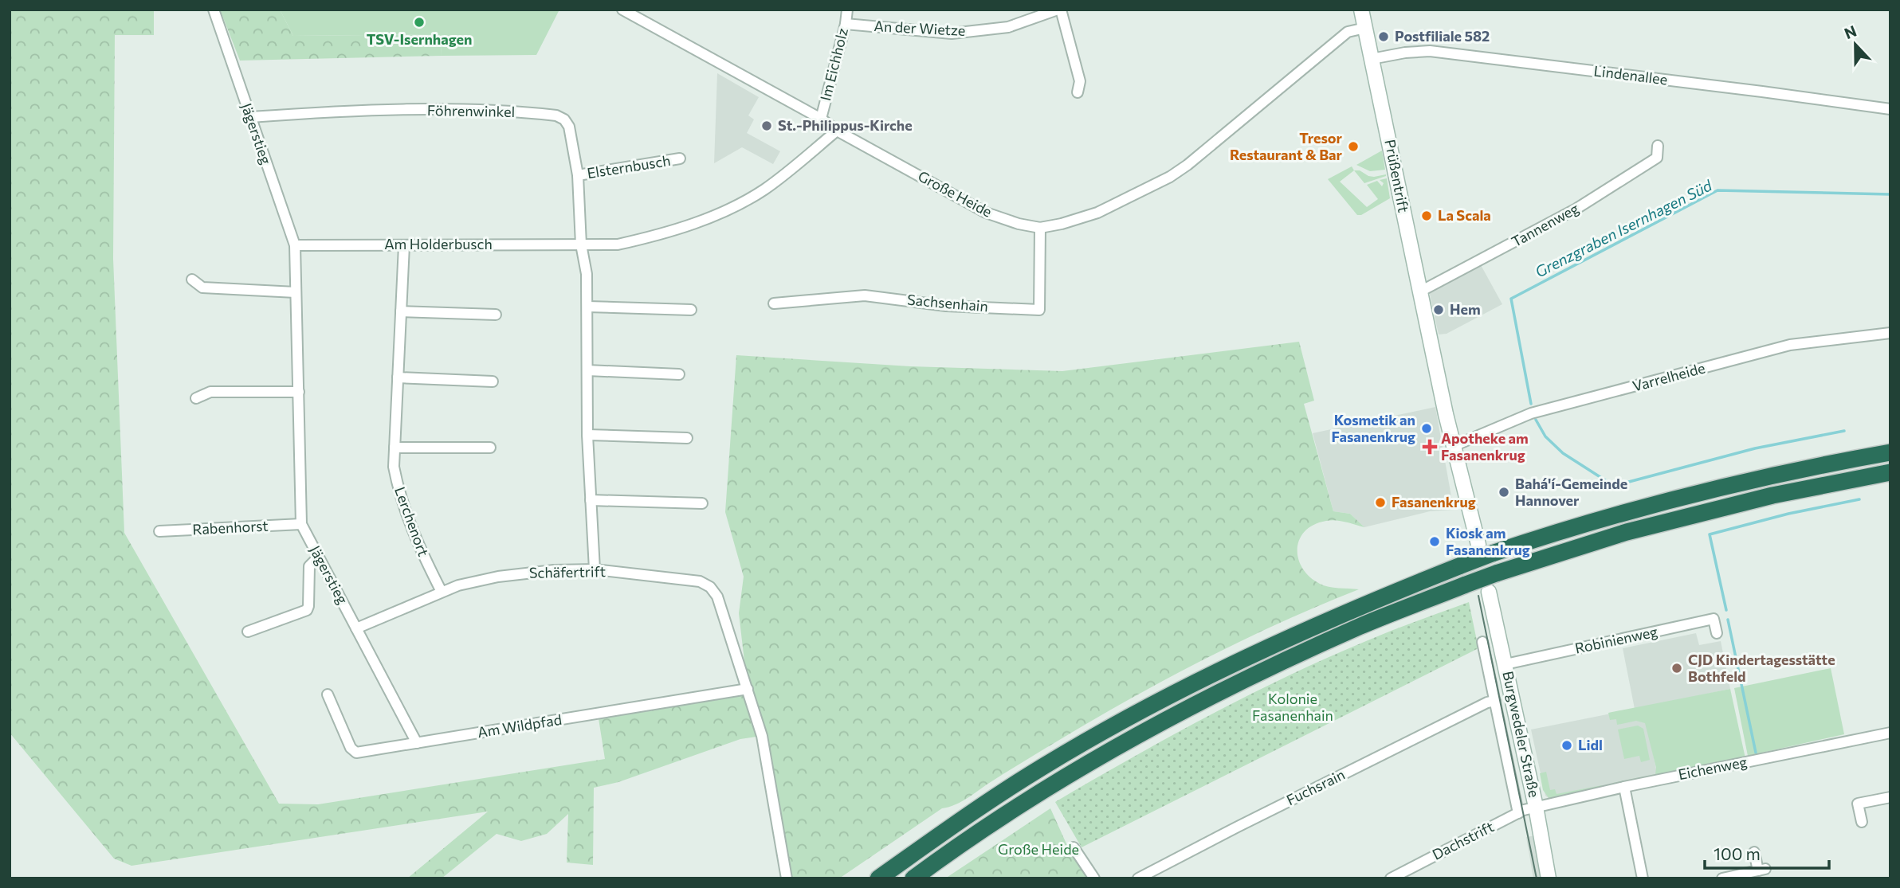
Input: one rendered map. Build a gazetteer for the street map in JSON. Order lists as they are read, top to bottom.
{
  "streets": {
    "main road": ["Prüßentrift", "Burgwedeler Straße"],
    "street": [
      "An der Wietze",
      "Im Eichholz",
      "Lindenallee",
      "Föhrenwinkel",
      "Jägerstieg",
      "Elsternbusch",
      "Große Heide",
      "Tannenweg",
      "Am Holderbusch",
      "Sachsenhain",
      "Varrelheide",
      "Lerchenort",
      "Rabenhorst",
      "Schäfertrift",
      "Robinienweg",
      "Am Wildpfad",
      "Eichenweg",
      "Fuchsrain",
      "Dachstrift"
    ]
  },
  "crossings": [
    ["An der Wietze", "Im Eichholz"],
    ["Im Eichholz", "Große Heide"],
    ["Lindenallee", "Prüßentrift"],
    ["Föhrenwinkel", "Jägerstieg"],
    ["Föhrenwinkel", "Elsternbusch"],
    ["Föhrenwinkel", "Am Holderbusch"],
    ["Föhrenwinkel", "Schäfertrift"],
    ["Jägerstieg", "Am Holderbusch"],
    ["Jägerstieg", "Rabenhorst"],
    ["Jägerstieg", "Schäfertrift"],
    ["Jägerstieg", "Am Wildpfad"],
    ["Prüßentrift", "Große Heide"],
    ["Prüßentrift", "Tannenweg"],
    ["Prüßentrift", "Varrelheide"],
    ["Große Heide", "Am Holderbusch"],
    ["Große Heide", "Sachsenhain"],
    ["Am Holderbusch", "Lerchenort"],
    ["Lerchenort", "Schäfertrift"],
    ["Schäfertrift", "Am Wildpfad"],
    ["Robinienweg", "Burgwedeler Straße"],
    ["Burgwedeler Straße", "Eichenweg"],
    ["Burgwedeler Straße", "Fuchsrain"],
    ["Burgwedeler Straße", "Dachstrift"],
    ["Eichenweg", "Dachstrift"]
  ],
  "water": ["Grenzgraben Isernhagen Süd"],
  "parks": ["Kolonie Fasanenhain", "Große Heide"],
  "places": {
    "other": [
      "TSV-Isernhagen",
      "Postfiliale 582",
      "St.-Philippus-Kirche",
      "Tresor Restaurant & Bar",
      "La Scala",
      "Hem",
      "Kosmetik an Fasanenkrug",
      "Bahá'í-Gemeinde Hannover",
      "Fasanenkrug",
      "Kiosk am Fasanenkrug",
      "CJD Kindertagesstätte Bothfeld",
      "Lidl"
    ],
    "health": ["Apotheke am Fasanenkrug"]
  },
  "scale_bar": "100 m",
  "north": "top"
}
